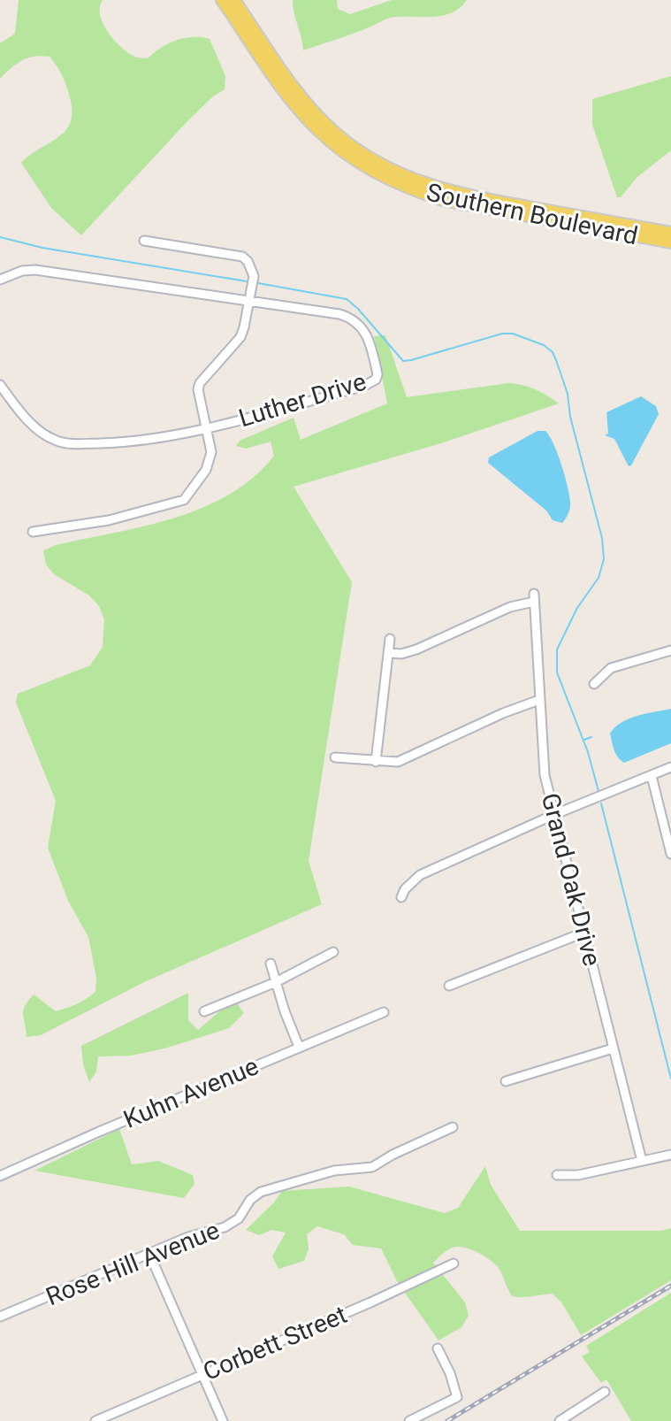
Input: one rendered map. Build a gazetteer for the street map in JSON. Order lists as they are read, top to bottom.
{
  "streets": {
    "main road": ["Southern Boulevard"],
    "street": [
      "Luther Drive",
      "Grand Oak Drive",
      "Kuhn Avenue",
      "Rose Hill Avenue",
      "Corbett Street"
    ]
  }
}
